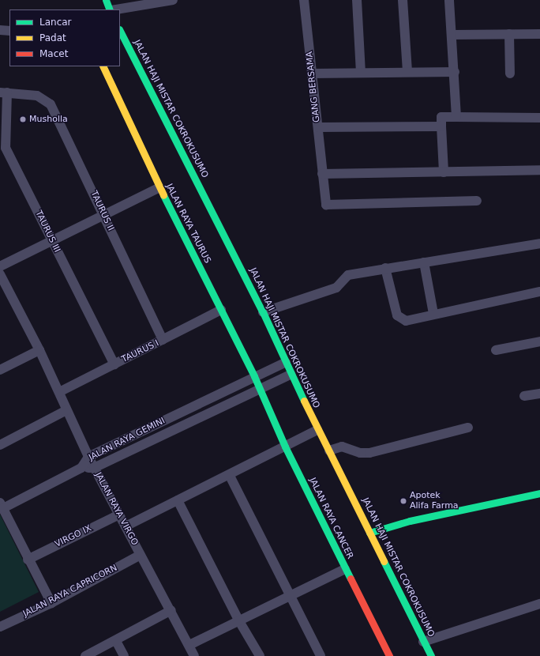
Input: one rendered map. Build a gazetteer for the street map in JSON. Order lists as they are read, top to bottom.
{
  "streets": {
    "street": [
      "GANG BERSAMA",
      "JALAN HAJI MISTAR COKROKUSUMO",
      "TAURUS II",
      "JALAN RAYA TAURUS",
      "TAURUS III",
      "TAURUS I",
      "JALAN RAYA GEMINI",
      "JALAN RAYA VIRGO",
      "JALAN RAYA CANCER",
      "VIRGO IX",
      "JALAN RAYA CAPRICORN"
    ]
  },
  "crossings": [
    ["JALAN HAJI MISTAR COKROKUSUMO", "JALAN RAYA GEMINI"],
    ["TAURUS II", "TAURUS III"],
    ["TAURUS II", "TAURUS I"],
    ["JALAN RAYA TAURUS", "TAURUS I"],
    ["JALAN RAYA TAURUS", "JALAN RAYA GEMINI"],
    ["JALAN RAYA TAURUS", "JALAN RAYA CANCER"],
    ["TAURUS III", "TAURUS I"],
    ["TAURUS I", "JALAN RAYA VIRGO"],
    ["JALAN RAYA GEMINI", "JALAN RAYA VIRGO"],
    ["JALAN RAYA GEMINI", "JALAN RAYA CANCER"],
    ["JALAN RAYA VIRGO", "VIRGO IX"],
    ["JALAN RAYA VIRGO", "JALAN RAYA CAPRICORN"]
  ],
  "places": ["Musholla", "Apotek Alifa Farma"],
  "legend": ["Lancar", "Padat", "Macet"]
}
